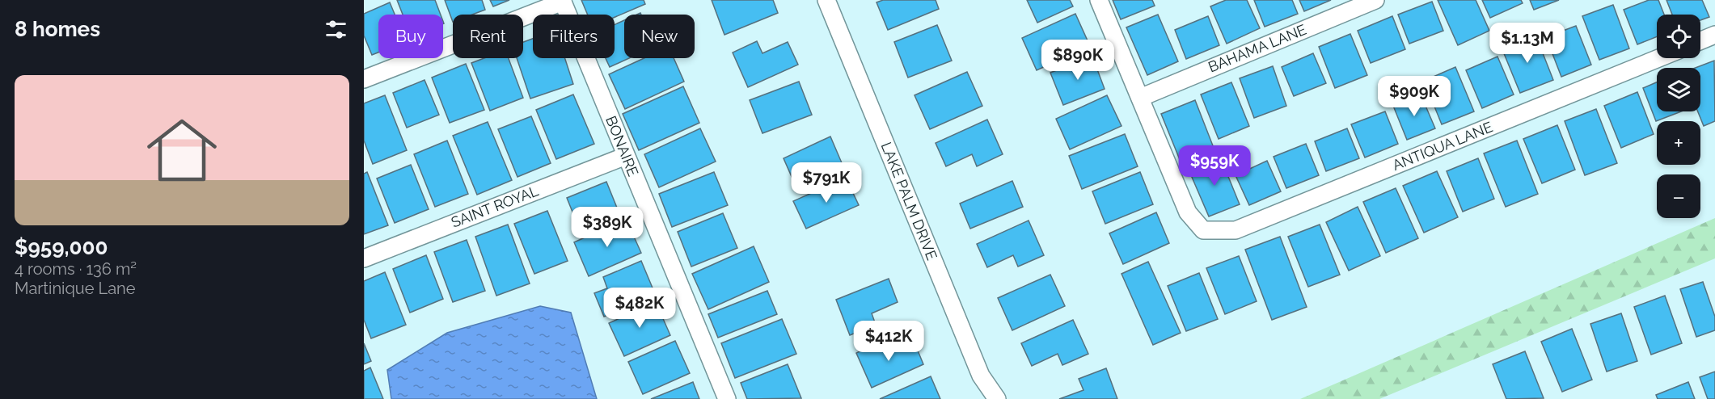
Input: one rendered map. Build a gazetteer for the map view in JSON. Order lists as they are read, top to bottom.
{
  "streets": {
    "street": [
      "BAHAMA LANE",
      "BONAIRE",
      "ANTIQUA LANE",
      "LAKE PALM DRIVE",
      "SAINT ROYAL"
    ]
  },
  "crossings": [
    ["BAHAMA LANE", "ANTIQUA LANE"],
    ["BONAIRE", "SAINT ROYAL"]
  ],
  "page": {
    "heading": "8 homes",
    "map_buttons": ["+", "−"],
    "chip": [
      "Buy",
      "Rent",
      "Filters",
      "New"
    ],
    "price": [
      "$1.13M",
      "$890K",
      "$909K",
      "$959K",
      "$791K",
      "$389K",
      "$482K",
      "$412K"
    ],
    "list": [
      {
        "name": "$959,000",
        "note": "4 rooms · 136 m² · Martinique Lane"
      }
    ]
  }
}
